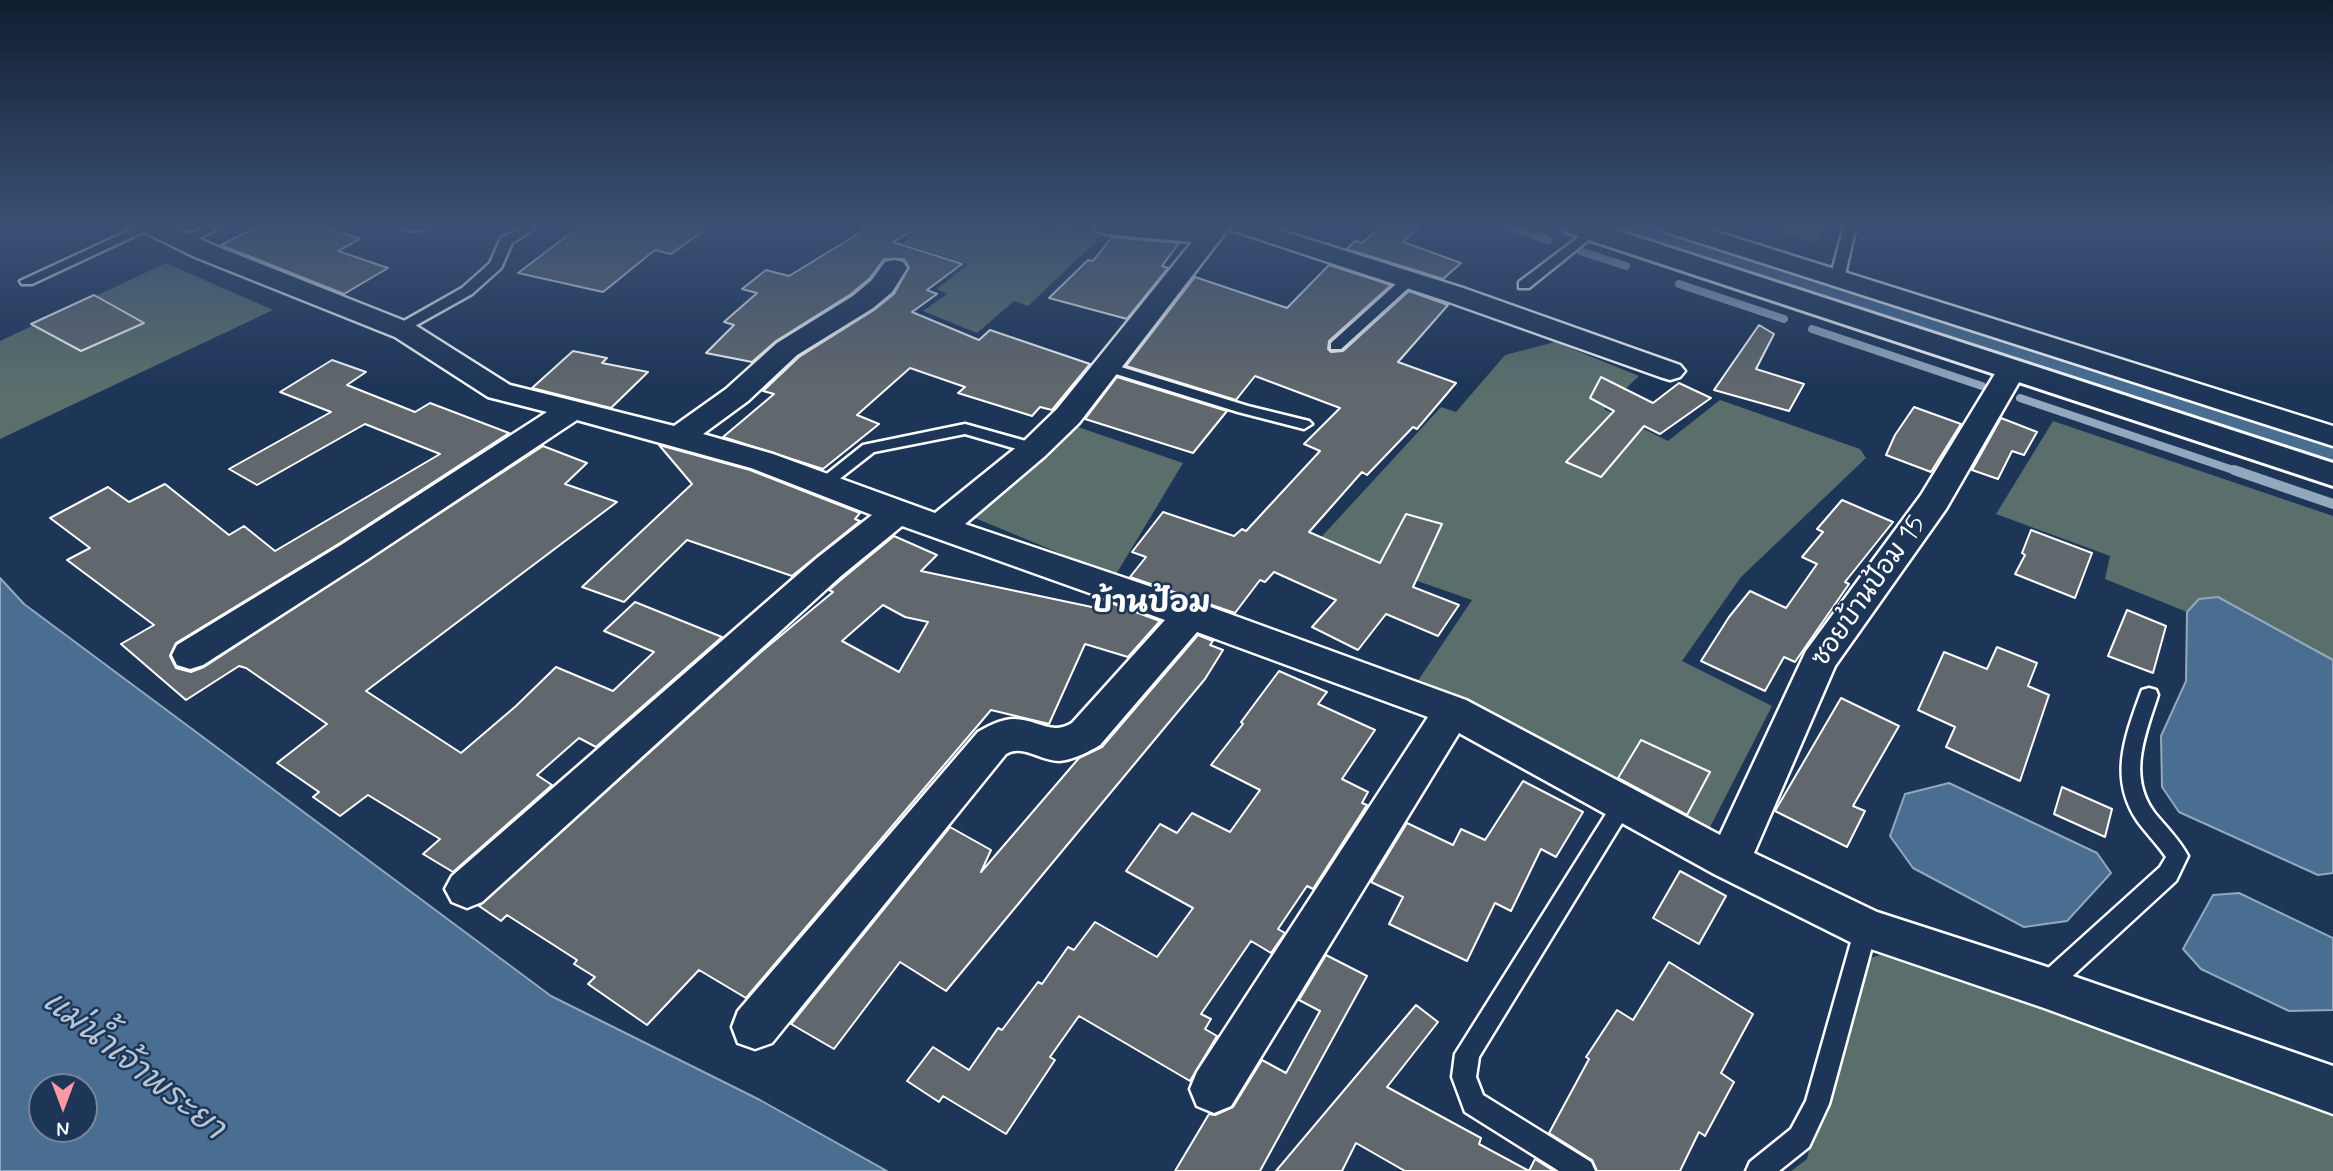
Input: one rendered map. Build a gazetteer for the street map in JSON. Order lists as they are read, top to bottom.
{
  "streets": {
    "street": ["ซอยบ้านป้อม 15"]
  },
  "districts": ["บ้านป้อม"],
  "water": ["แม่น้ำเจ้าพระยา"],
  "north": "bottom"
}
